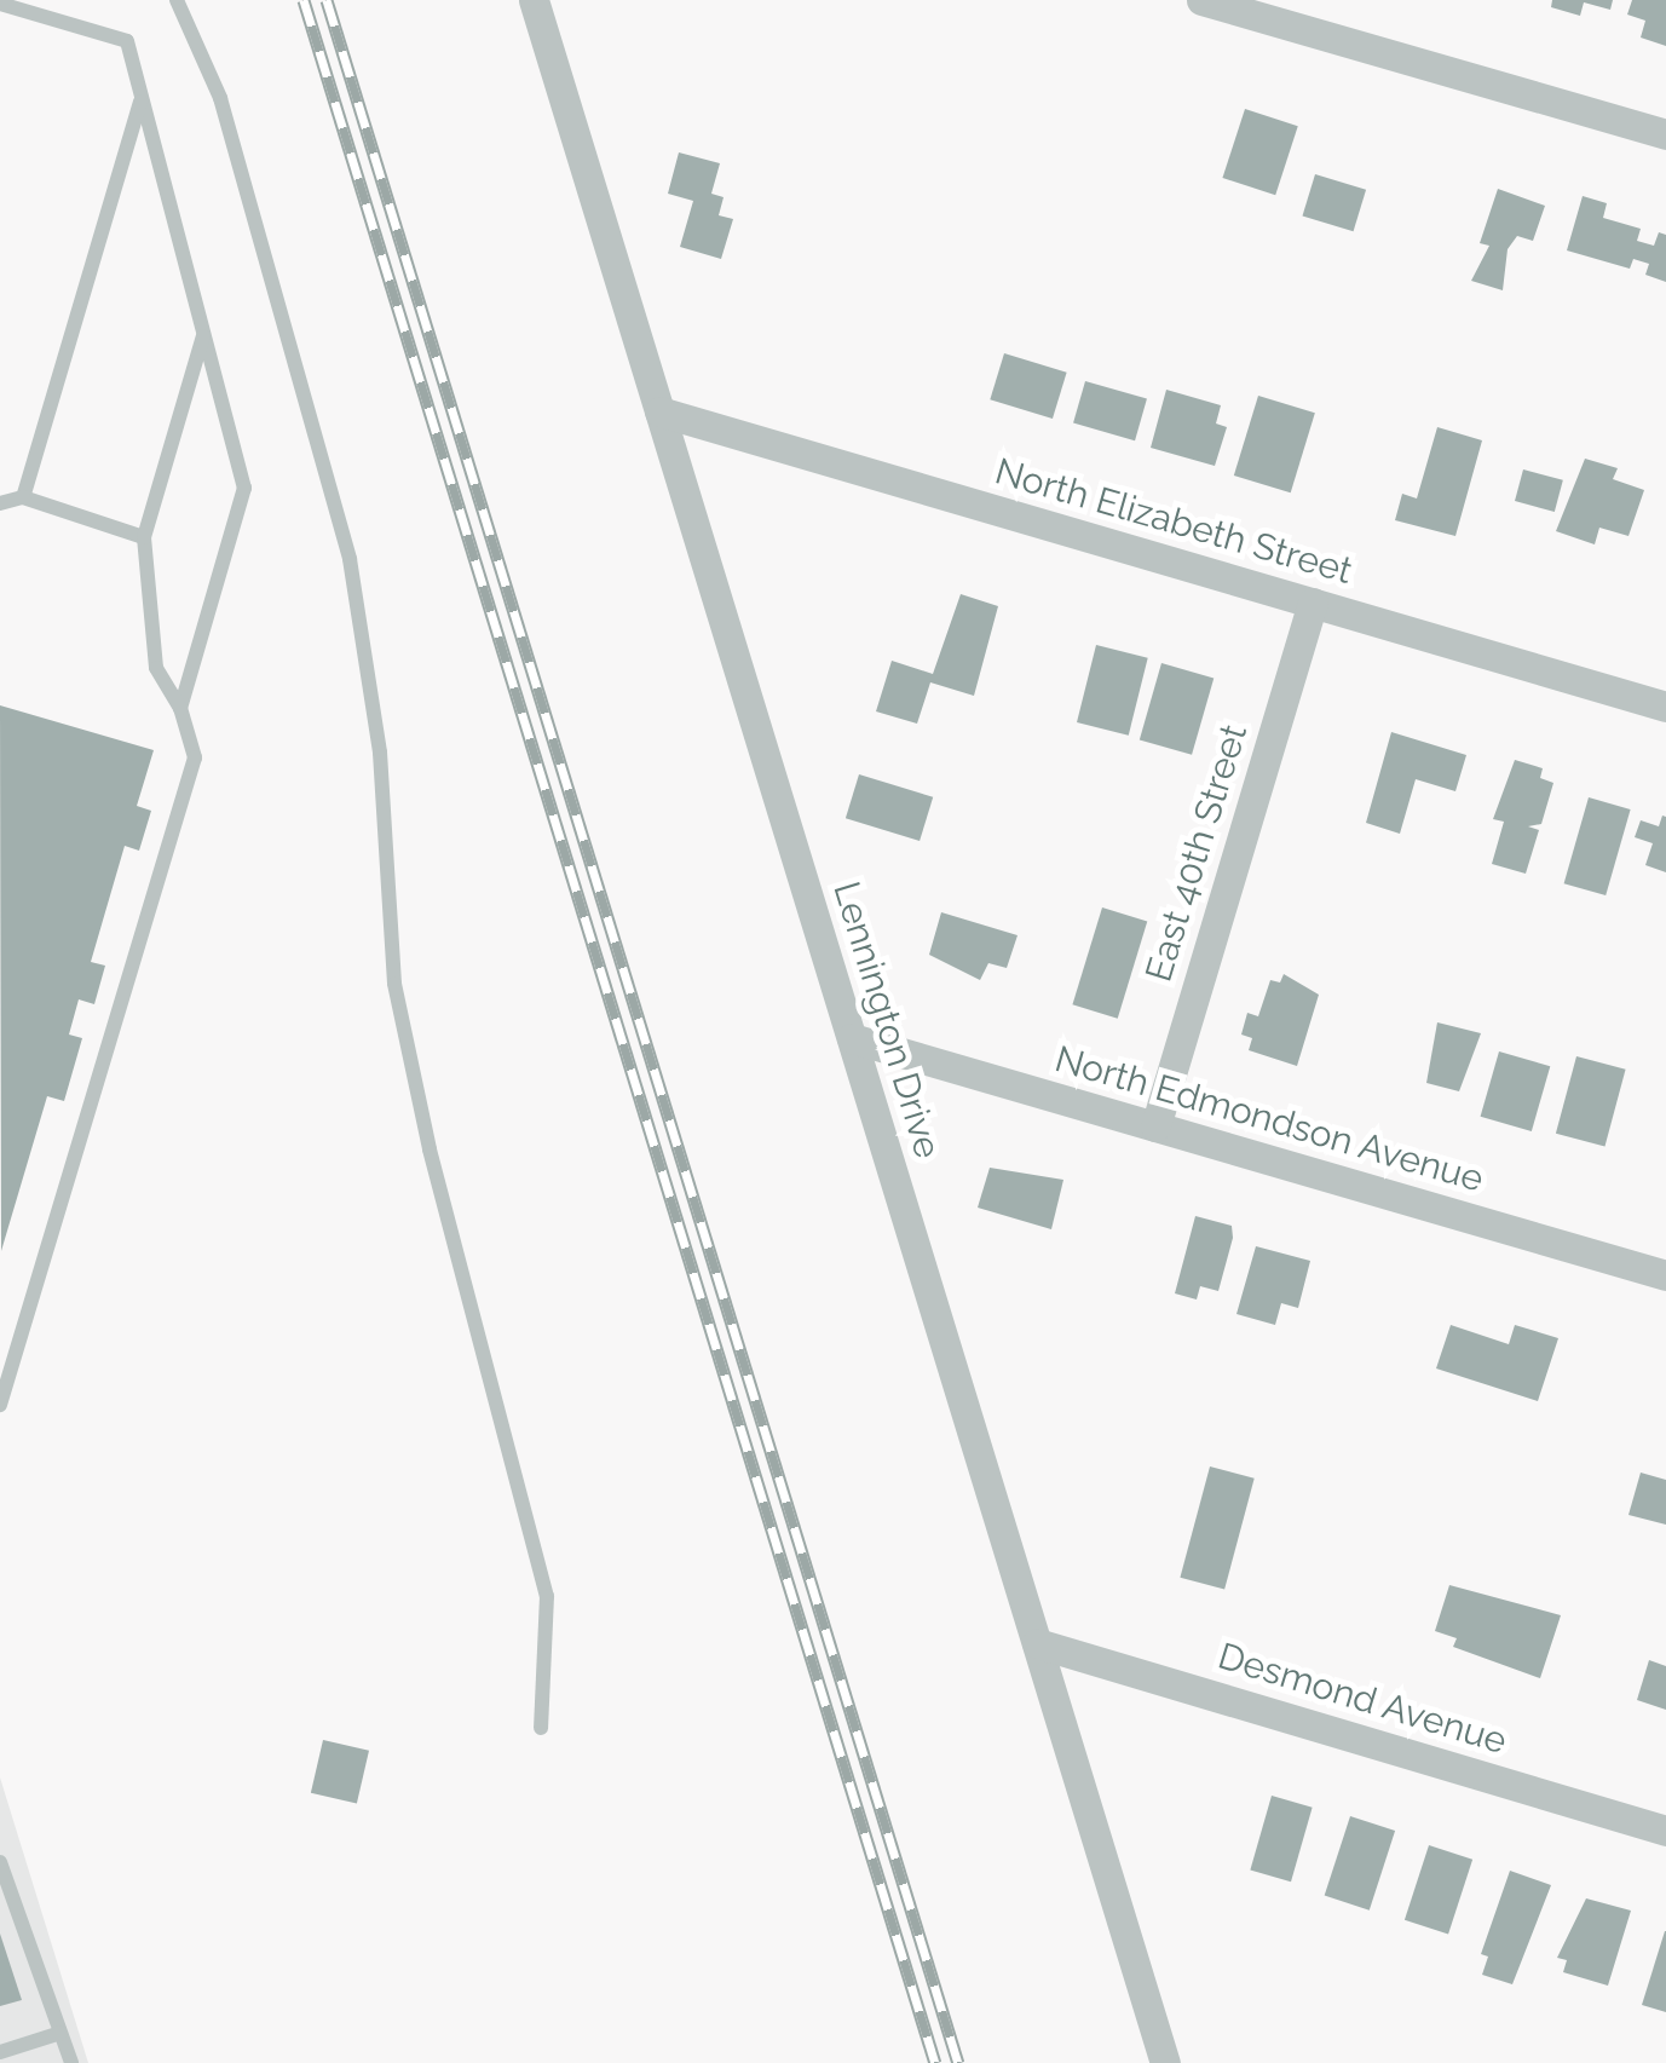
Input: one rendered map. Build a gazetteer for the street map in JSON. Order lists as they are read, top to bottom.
{
  "streets": {
    "street": [
      "North Elizabeth Street",
      "East 40th Street",
      "Lennington Drive",
      "North Edmondson Avenue",
      "Desmond Avenue"
    ]
  },
  "crossings": [
    ["North Elizabeth Street", "East 40th Street"],
    ["North Elizabeth Street", "Lennington Drive"],
    ["East 40th Street", "North Edmondson Avenue"],
    ["Lennington Drive", "North Edmondson Avenue"],
    ["Lennington Drive", "Desmond Avenue"]
  ]
}
